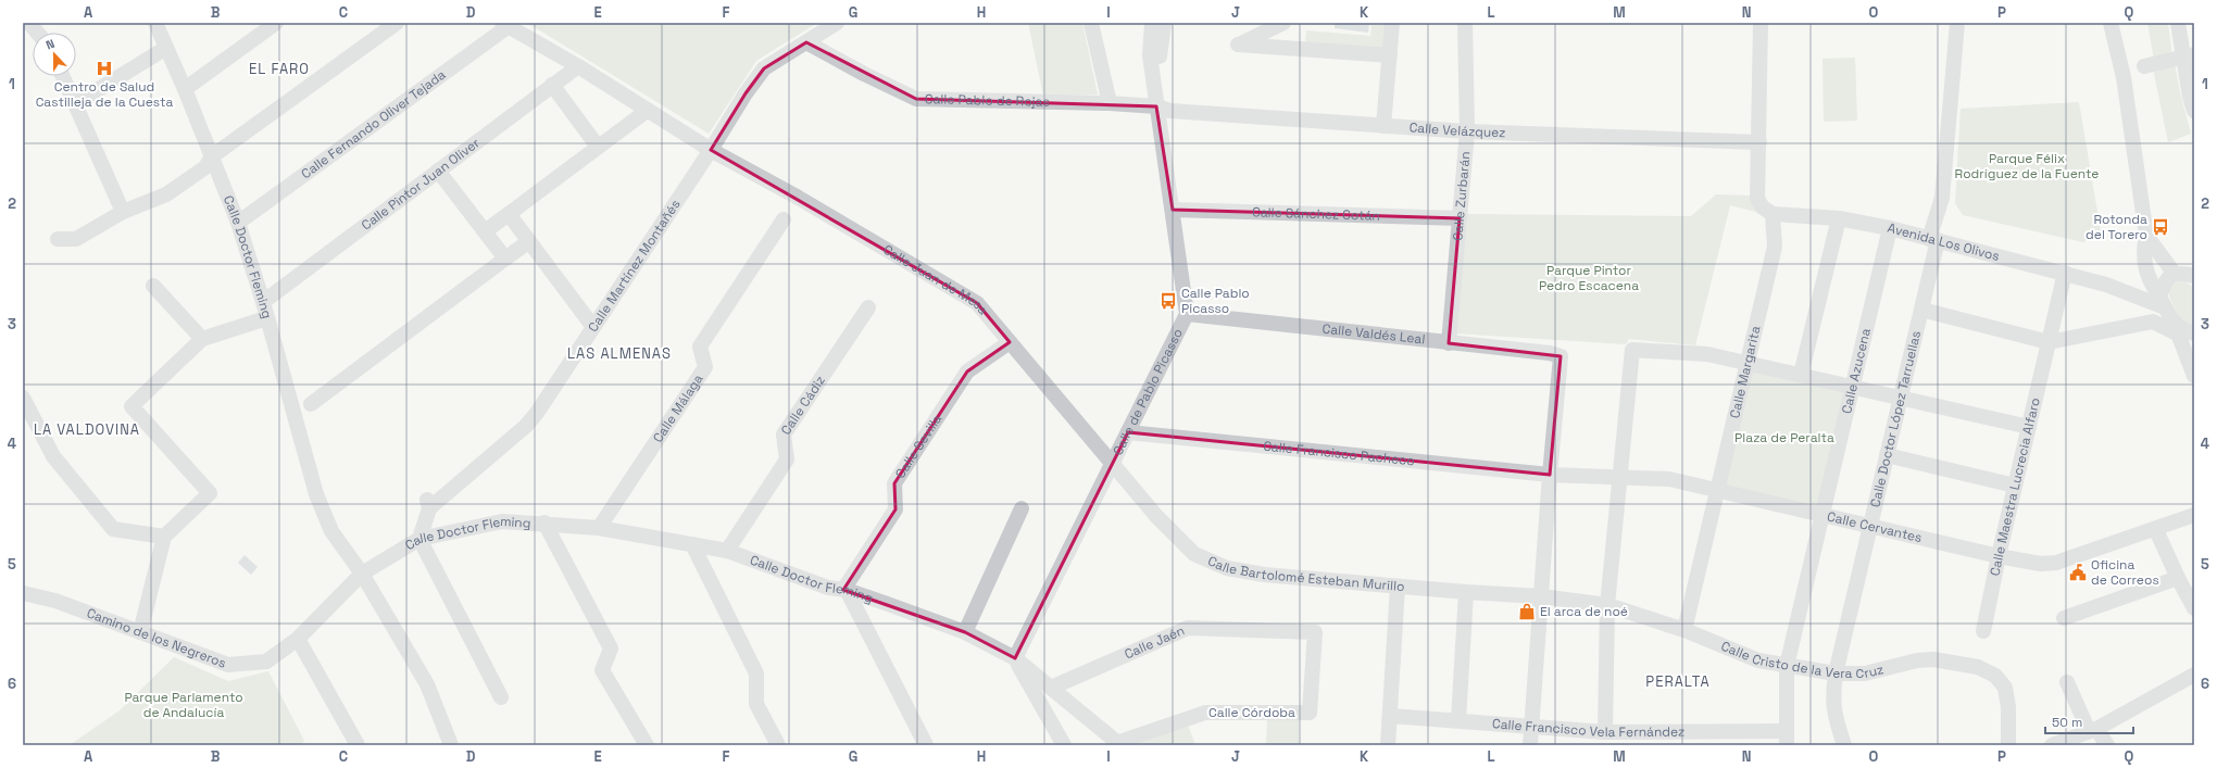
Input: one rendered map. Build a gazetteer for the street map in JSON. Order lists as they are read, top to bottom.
{
  "streets": {
    "street": [
      "Calle Pablo de Rojas",
      "Calle Fernando Oliver Tejada",
      "Calle Velázquez",
      "Calle Pintor Juan Oliver",
      "Calle Zurbarán",
      "Calle Sánchez Cotán",
      "Avenida Los Olivos",
      "Calle Doctor Fleming",
      "Calle Martínez Montañés",
      "Calle Juan de Mesa",
      "Calle Valdés Leal",
      "Calle Margarita",
      "Calle Azucena",
      "Calle de Pablo Picasso",
      "Calle Cádiz",
      "Calle Málaga",
      "Calle Doctor López Tarruellas",
      "Calle Sevilla",
      "Calle Francisco Pacheco",
      "Calle Maestra Lucrecia Alfaro",
      "Calle Cervantes",
      "Calle Bartolomé Esteban Murillo",
      "Camino de los Negreros",
      "Calle Jaén",
      "Calle Cristo de la Vera Cruz",
      "Calle Córdoba",
      "Calle Francisco Vela Fernández"
    ]
  },
  "crossings": [
    ["Calle Pablo de Rojas", "Calle Velázquez"],
    ["Calle Pablo de Rojas", "Calle Martínez Montañés"],
    ["Calle Pablo de Rojas", "Calle de Pablo Picasso"],
    ["Calle Fernando Oliver Tejada", "Calle Doctor Fleming"],
    ["Calle Fernando Oliver Tejada", "Calle Juan de Mesa"],
    ["Calle Velázquez", "Calle Zurbarán"],
    ["Calle Velázquez", "Calle de Pablo Picasso"],
    ["Calle Pintor Juan Oliver", "Calle Doctor Fleming"],
    ["Calle Pintor Juan Oliver", "Calle Juan de Mesa"],
    ["Calle Zurbarán", "Calle Sánchez Cotán"],
    ["Calle Zurbarán", "Calle Valdés Leal"],
    ["Calle Sánchez Cotán", "Calle de Pablo Picasso"],
    ["Avenida Los Olivos", "Calle Margarita"],
    ["Avenida Los Olivos", "Calle Azucena"],
    ["Avenida Los Olivos", "Calle Doctor López Tarruellas"],
    ["Avenida Los Olivos", "Calle Maestra Lucrecia Alfaro"],
    ["Calle Doctor Fleming", "Calle Martínez Montañés"],
    ["Calle Doctor Fleming", "Calle de Pablo Picasso"],
    ["Calle Doctor Fleming", "Calle Cádiz"],
    ["Calle Doctor Fleming", "Calle Málaga"],
    ["Calle Doctor Fleming", "Calle Sevilla"],
    ["Calle Doctor Fleming", "Camino de los Negreros"],
    ["Calle Doctor Fleming", "Calle Jaén"],
    ["Calle Doctor Fleming", "Calle Córdoba"],
    ["Calle Martínez Montañés", "Calle Juan de Mesa"],
    ["Calle Juan de Mesa", "Calle de Pablo Picasso"],
    ["Calle Juan de Mesa", "Calle Sevilla"],
    ["Calle Juan de Mesa", "Calle Bartolomé Esteban Murillo"],
    ["Calle Valdés Leal", "Calle de Pablo Picasso"],
    ["Calle Valdés Leal", "Calle Francisco Pacheco"],
    ["Calle Valdés Leal", "Calle Cervantes"],
    ["Calle Margarita", "Calle Cervantes"],
    ["Calle Margarita", "Calle Cristo de la Vera Cruz"],
    ["Calle Azucena", "Calle Cervantes"],
    ["Calle Azucena", "Calle Cristo de la Vera Cruz"],
    ["Calle Azucena", "Calle Francisco Vela Fernández"],
    ["Calle de Pablo Picasso", "Calle Francisco Pacheco"],
    ["Calle de Pablo Picasso", "Calle Bartolomé Esteban Murillo"],
    ["Calle Doctor López Tarruellas", "Calle Cervantes"],
    ["Calle Doctor López Tarruellas", "Calle Cristo de la Vera Cruz"],
    ["Calle Francisco Pacheco", "Calle Cervantes"],
    ["Calle Maestra Lucrecia Alfaro", "Calle Cervantes"],
    ["Calle Bartolomé Esteban Murillo", "Calle Cristo de la Vera Cruz"],
    ["Calle Jaén", "Calle Córdoba"]
  ],
  "districts": [
    "EL FARO",
    "LAS ALMENAS",
    "LA VALDOVINA",
    "PERALTA"
  ],
  "parks": [
    "Parque Félix Rodríguez de la Fuente",
    "Parque Pintor Pedro Escacena",
    "Plaza de Peralta",
    "Parque Parlamento de Andalucía"
  ],
  "places": {
    "hospital": ["Centro de Salud Castilleja de la Cuesta"],
    "bus stop": ["Rotonda del Torero", "Calle Pablo Picasso"],
    "public building": ["Oficina de Correos"],
    "shop": ["El arca de noé"]
  },
  "scale_bar": "50 m",
  "north": "top",
  "grid": {
    "columns": [
      "A",
      "B",
      "C",
      "D",
      "E",
      "F",
      "G",
      "H",
      "I",
      "J",
      "K",
      "L",
      "M",
      "N",
      "O",
      "P",
      "Q"
    ],
    "rows": [
      "1",
      "2",
      "3",
      "4",
      "5",
      "6"
    ]
  }
}
